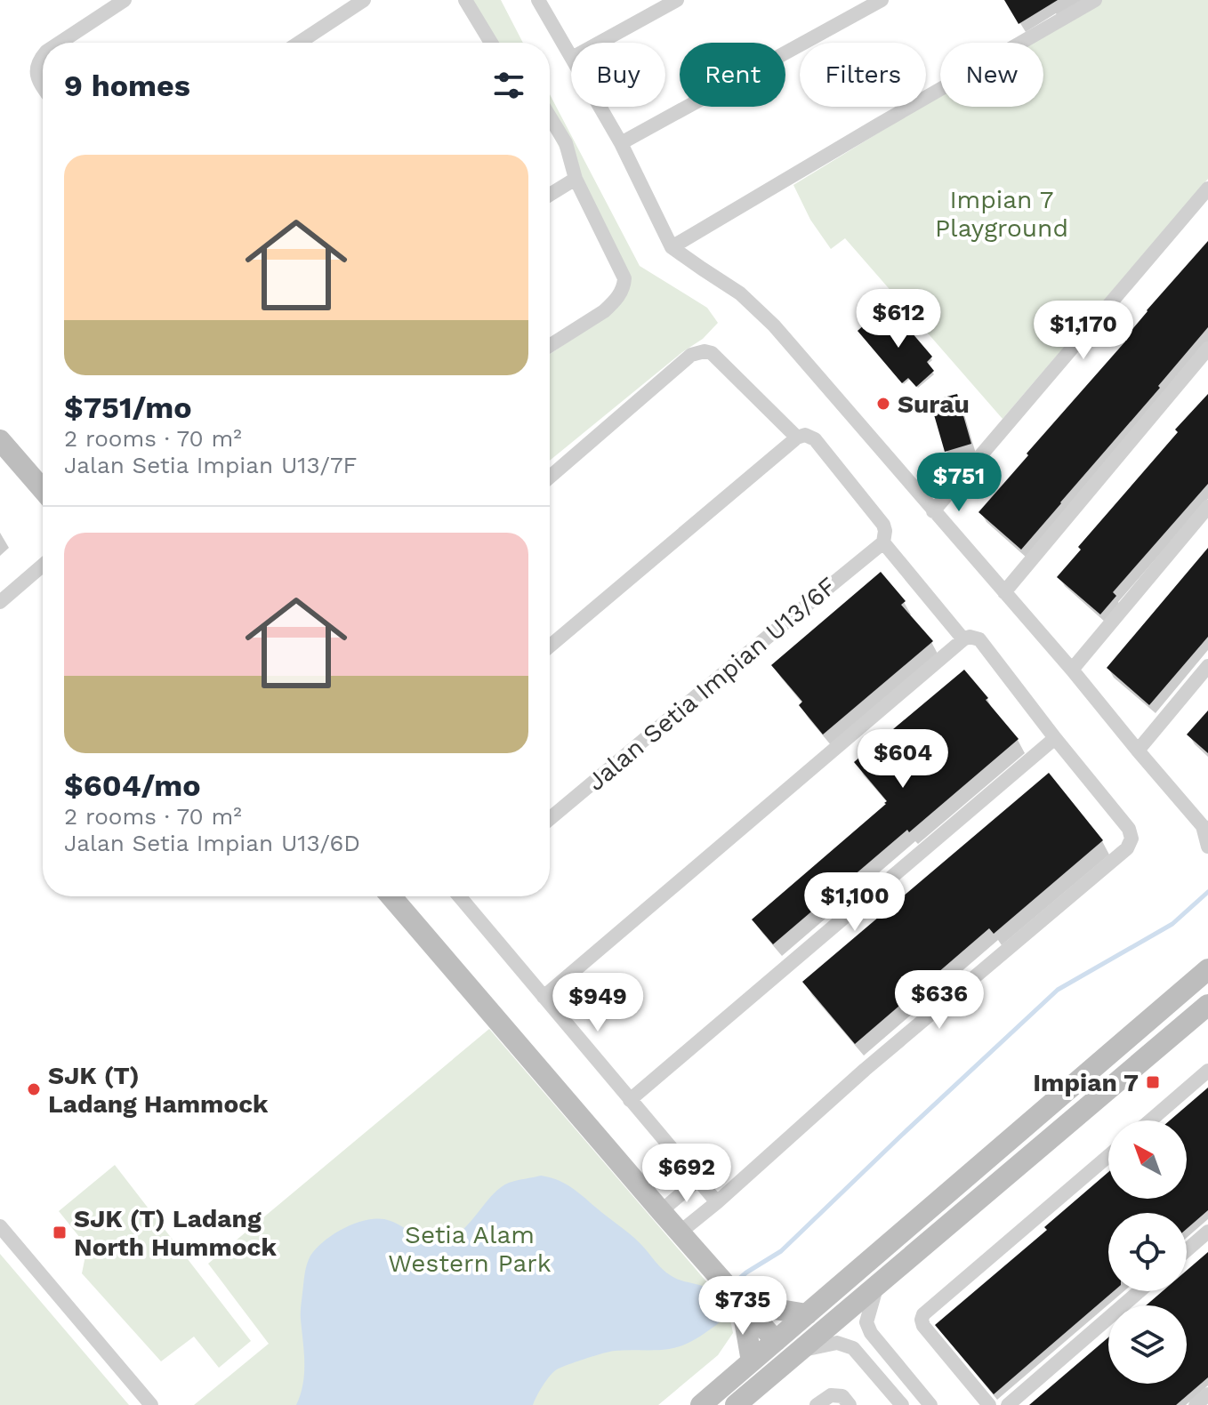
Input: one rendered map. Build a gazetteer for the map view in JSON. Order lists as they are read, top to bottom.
{
  "streets": {
    "street": ["Jalan Setia Impian U13/6F"]
  },
  "parks": ["Impian 7 Playground", "Setia Alam Western Park"],
  "places": {
    "other": ["Surau", "SJK (T) Ladang Hammock"],
    "transit": ["Impian 7", "SJK (T) Ladang North Hummock"]
  },
  "north": "top left",
  "page": {
    "chip": [
      "Buy",
      "Rent",
      "Filters",
      "New"
    ],
    "heading": "9 homes",
    "list": [
      {
        "name": "$751/mo",
        "note": "2 rooms · 70 m² · Jalan Setia Impian U13/7F"
      },
      {
        "name": "$604/mo",
        "note": "2 rooms · 70 m² · Jalan Setia Impian U13/6D"
      }
    ],
    "price": [
      "$612",
      "$1,170",
      "$751",
      "$604",
      "$1,100",
      "$636",
      "$949",
      "$692",
      "$735"
    ]
  }
}
